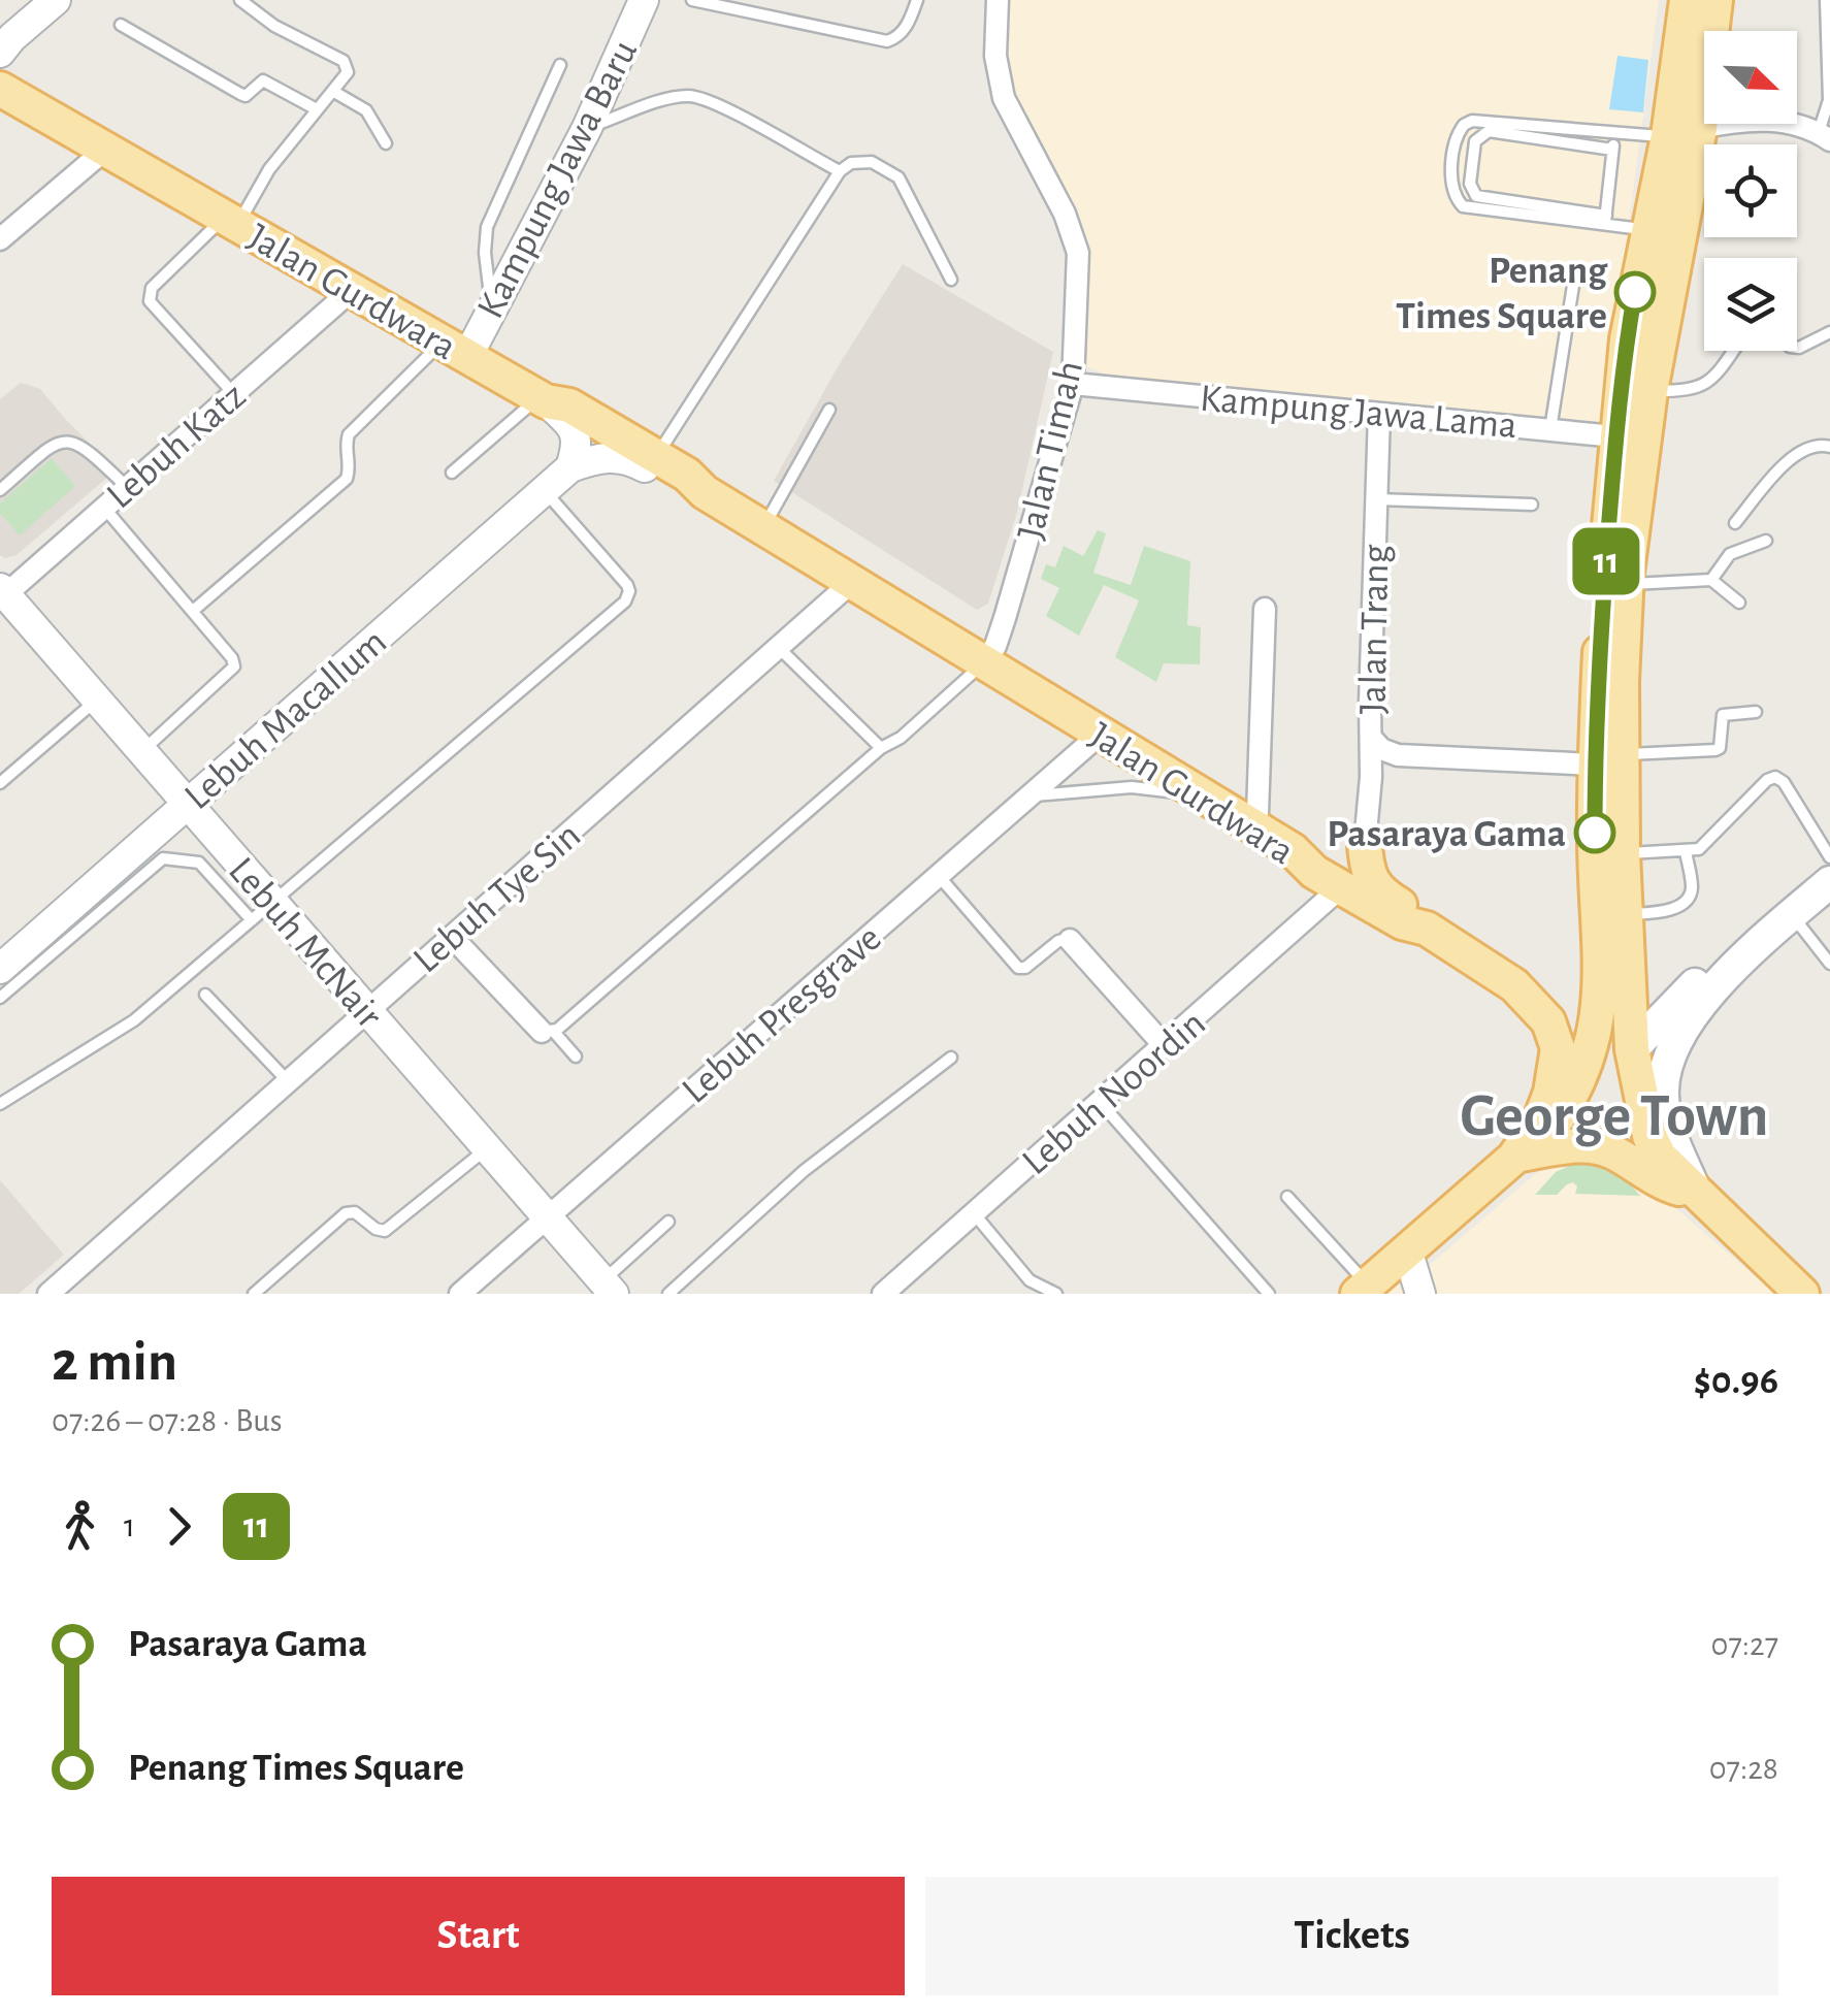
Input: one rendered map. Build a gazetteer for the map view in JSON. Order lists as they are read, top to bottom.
{
  "streets": {
    "main road": ["Jalan Gurdwara"],
    "street": [
      "Kampung Jawa Baru",
      "Kampung Jawa Lama",
      "Lebuh Katz",
      "Jalan Timah",
      "Jalan Trang",
      "Lebuh Macallum",
      "Lebuh Tye Sin",
      "Lebuh McNair",
      "Lebuh Presgrave",
      "Lebuh Noordin"
    ]
  },
  "crossings": [
    ["Kampung Jawa Baru", "Jalan Gurdwara"],
    ["Jalan Gurdwara", "Lebuh Katz"],
    ["Jalan Gurdwara", "Jalan Timah"],
    ["Jalan Gurdwara", "Lebuh Tye Sin"],
    ["Jalan Gurdwara", "Lebuh Presgrave"],
    ["Jalan Gurdwara", "Lebuh Noordin"],
    ["Kampung Jawa Lama", "Jalan Timah"],
    ["Kampung Jawa Lama", "Jalan Trang"],
    ["Lebuh Katz", "Lebuh McNair"],
    ["Lebuh Macallum", "Lebuh McNair"],
    ["Lebuh Tye Sin", "Lebuh McNair"],
    ["Lebuh McNair", "Lebuh Presgrave"]
  ],
  "districts": ["George Town"],
  "places": ["Penang Times Square", "Pasaraya Gama"],
  "lines": ["bus line 11"],
  "north": "bottom right",
  "page": {
    "on_map": "11",
    "heading": ["2 min", "07:26 – 07:28 · Bus", "$0.96"],
    "legs": ["1", "11"],
    "list": [
      {
        "name": "Pasaraya Gama",
        "value": "07:27"
      },
      {
        "name": "Penang Times Square",
        "value": "07:28"
      }
    ],
    "buttons": ["Start", "Tickets"]
  }
}
